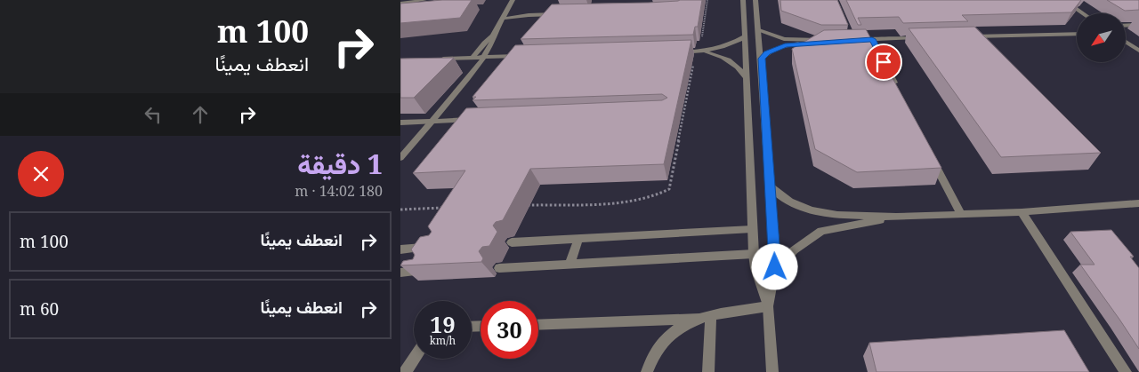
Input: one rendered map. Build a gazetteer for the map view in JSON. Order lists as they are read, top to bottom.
{
  "north": "bottom left",
  "page": {
    "turn": ["100 m", "انعطف يمينًا"],
    "heading": ["1 دقيقة", "180 m · 14:02"],
    "list": [
      {
        "name": "انعطف يمينًا",
        "value": "100 m"
      },
      {
        "name": "انعطف يمينًا",
        "value": "60 m"
      }
    ],
    "speed": "19 km/h",
    "limit": "30"
  }
}
